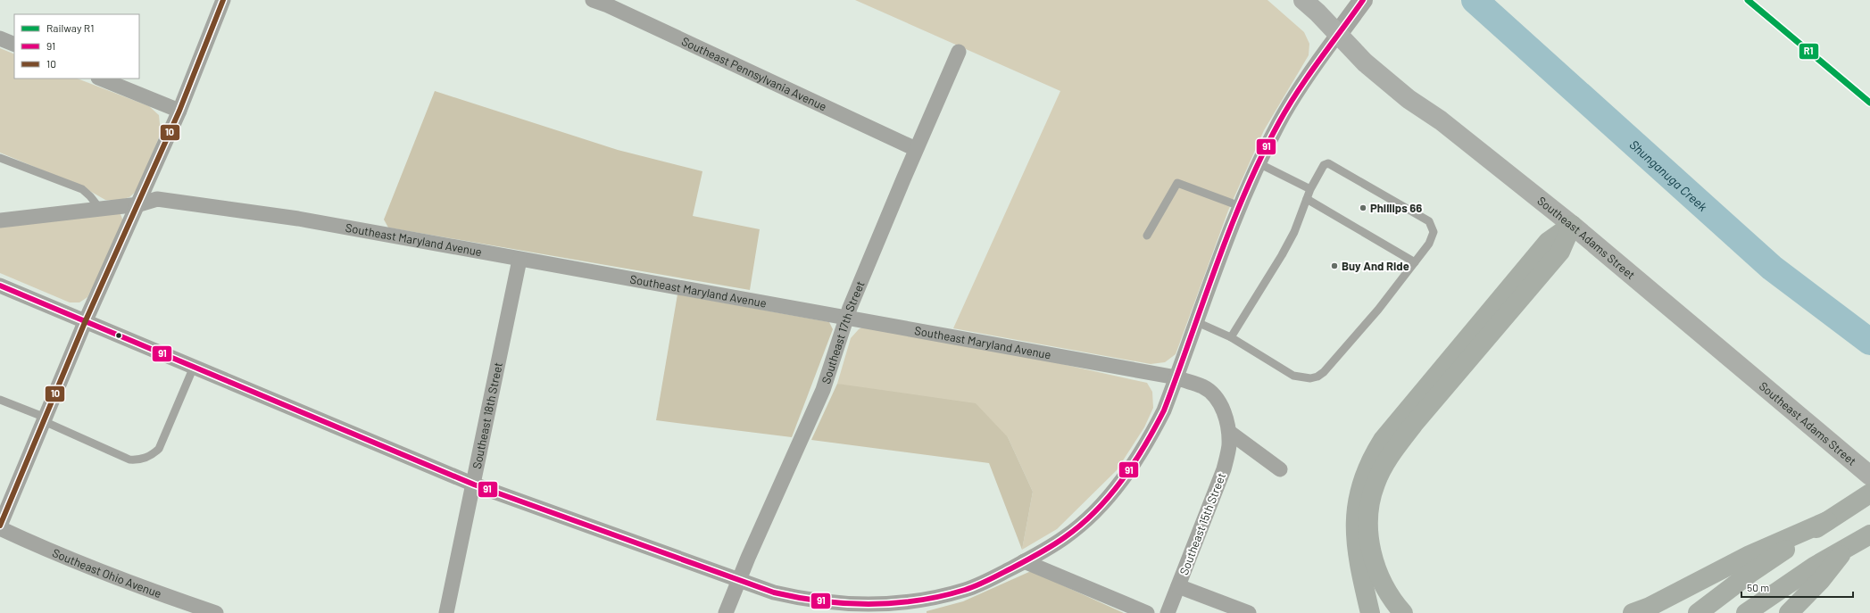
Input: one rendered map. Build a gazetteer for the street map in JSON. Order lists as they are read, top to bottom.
{
  "streets": {
    "main road": ["Southeast Adams Street"],
    "street": [
      "Southeast Pennsylvania Avenue",
      "Southeast Maryland Avenue",
      "Southeast 17th Street",
      "Southeast 18th Street",
      "Southeast 15th Street",
      "Southeast Ohio Avenue"
    ]
  },
  "crossings": [
    ["Southeast Pennsylvania Avenue", "Southeast 17th Street"],
    ["Southeast Maryland Avenue", "Southeast 17th Street"],
    ["Southeast Maryland Avenue", "Southeast 18th Street"],
    ["Southeast Maryland Avenue", "Southeast 15th Street"]
  ],
  "water": ["Shunganuga Creek"],
  "places": ["Phillips 66", "Buy And Ride"],
  "lines": ["rail line R1", "transit line 91", "transit line 10"],
  "legend": ["Railway R1", "91", "10"],
  "scale_bar": "50 m"
}
